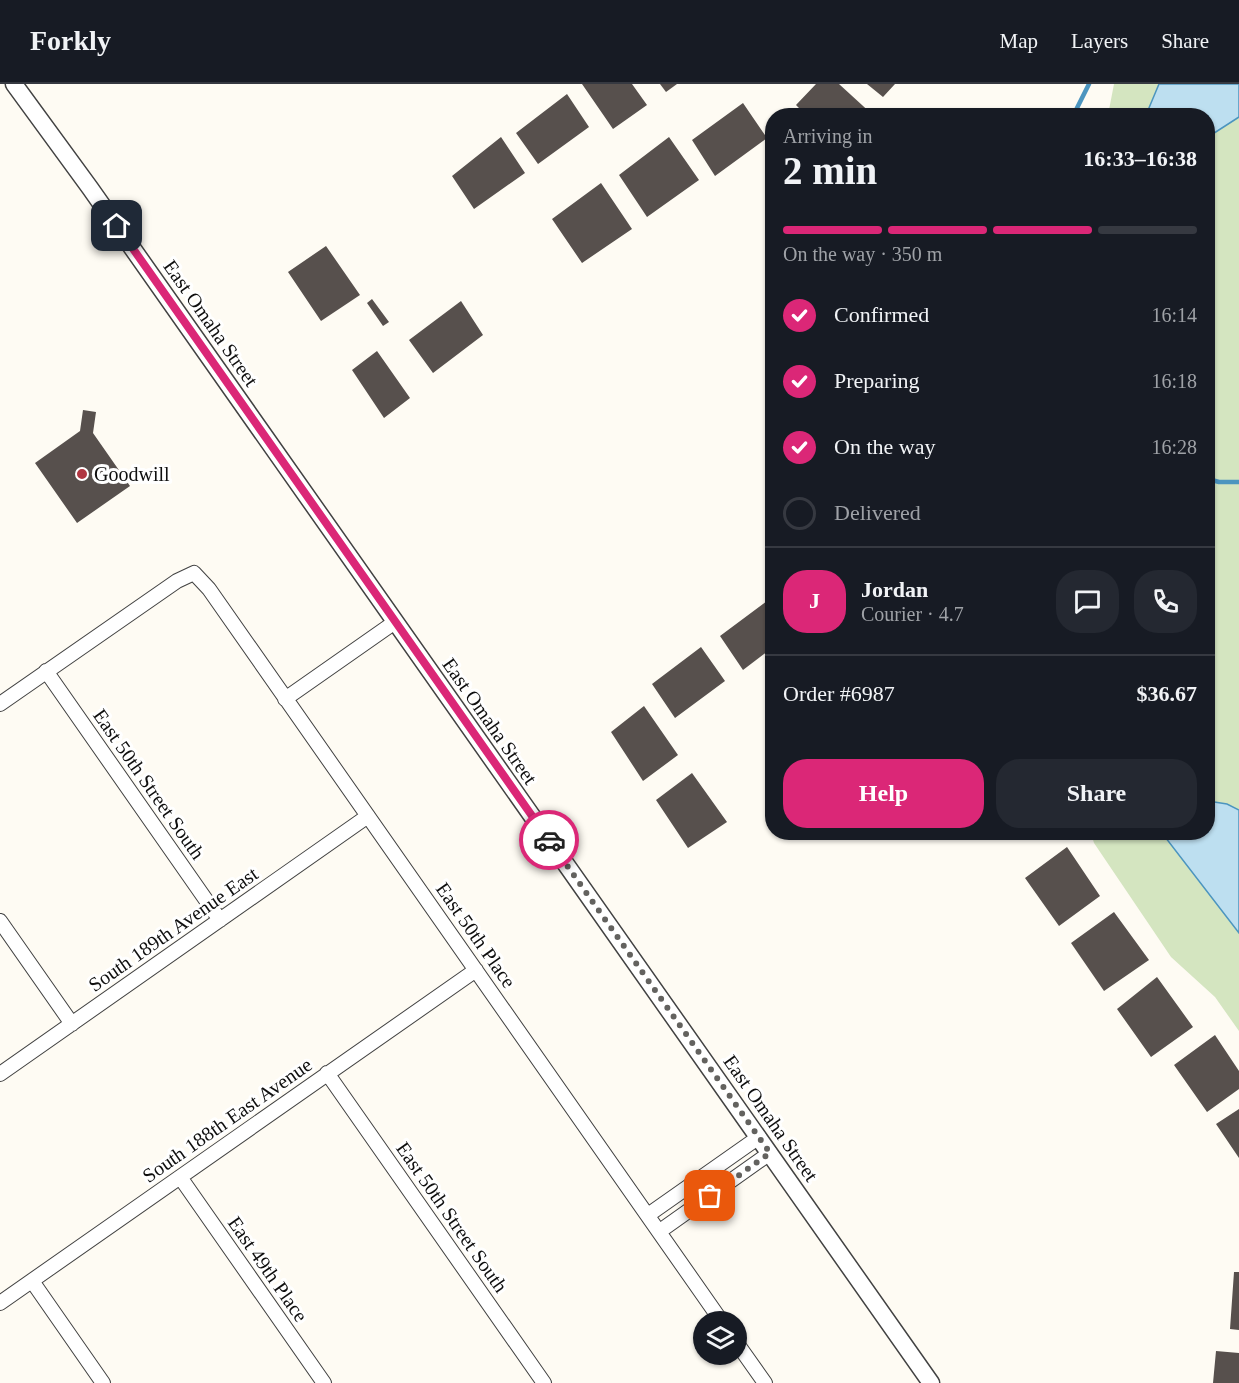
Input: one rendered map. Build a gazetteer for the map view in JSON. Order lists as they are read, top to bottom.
{
  "streets": {
    "street": [
      "East Omaha Street",
      "East 50th Street South",
      "South 189th Avenue East",
      "East 50th Place",
      "South 188th East Avenue",
      "East 49th Place"
    ]
  },
  "crossings": [
    ["East 50th Street South", "South 189th Avenue East"],
    ["East 50th Street South", "East 50th Place"],
    ["East 50th Street South", "South 188th East Avenue"],
    ["South 189th Avenue East", "East 50th Place"],
    ["East 50th Place", "South 188th East Avenue"],
    ["South 188th East Avenue", "East 49th Place"]
  ],
  "places": ["Goodwill"],
  "page": {
    "header": "Forkly",
    "nav": ["Map", "Layers", "Share"],
    "heading": ["2 min", "Arriving in", "16:33–16:38"],
    "panel": [
      "Jordan",
      "Courier · 4.7",
      "Order #6987",
      "$36.67"
    ],
    "bar": "On the way · 350 m",
    "list": [
      ["Confirmed", "16:14"],
      ["Preparing", "16:18"],
      ["On the way", "16:28"],
      "Delivered"
    ],
    "round": "J",
    "buttons": ["Help", "Share"]
  }
}
